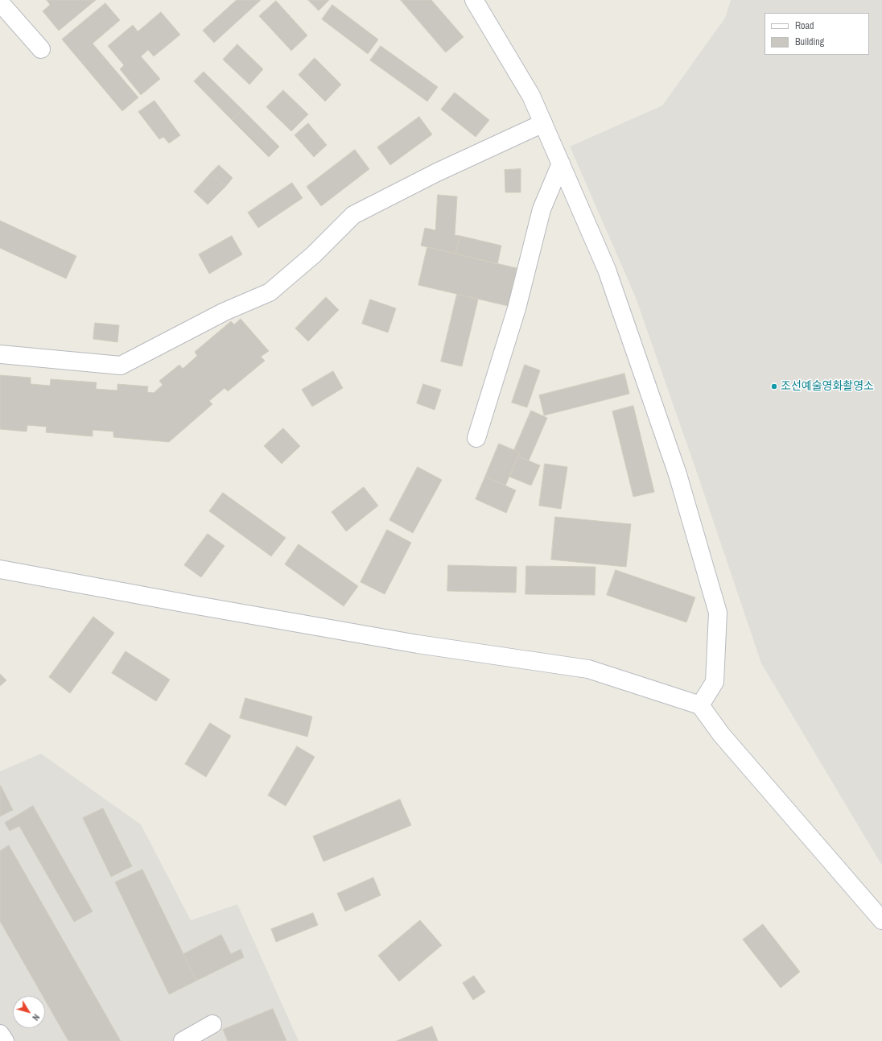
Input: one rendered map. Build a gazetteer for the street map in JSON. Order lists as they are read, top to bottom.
{
  "places": ["조선예술영화촬영소"],
  "legend": ["Road", "Building"],
  "north": "bottom right"
}
